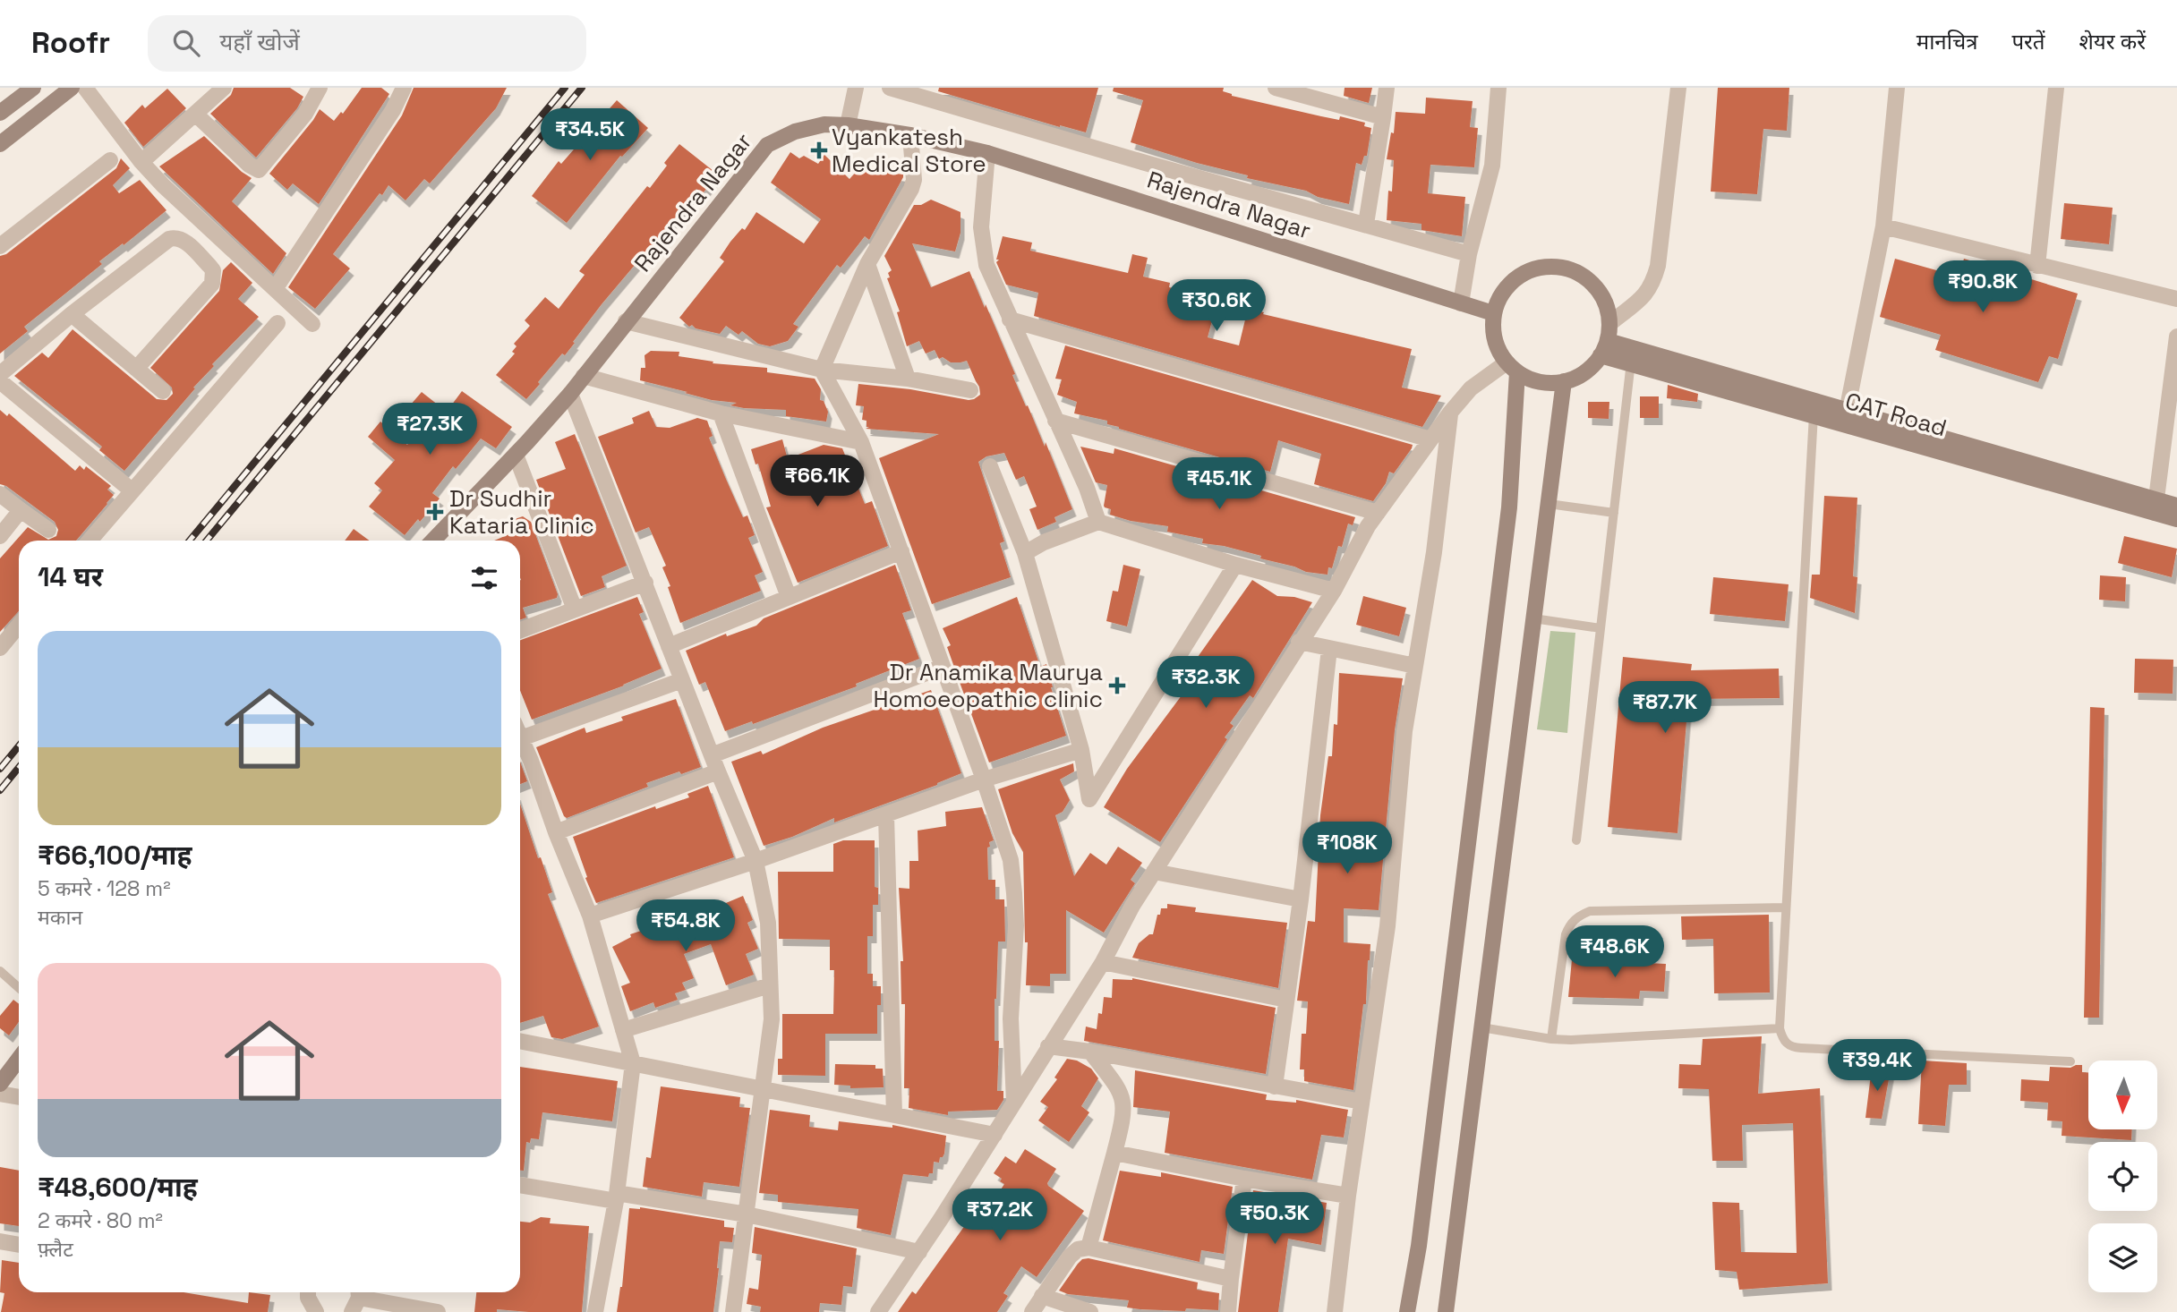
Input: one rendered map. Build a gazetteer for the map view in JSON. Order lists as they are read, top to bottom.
{
  "streets": {
    "main road": ["Rajendra Nagar", "CAT Road"]
  },
  "crossings": [
    ["Rajendra Nagar", "CAT Road"]
  ],
  "places": {
    "health": ["Vyankatesh Medical Store", "Dr Sudhir Kataria Clinic", "Dr Anamika Maurya Homoeopathic clinic"]
  },
  "north": "bottom",
  "page": {
    "header": "Roofr",
    "search": "यहाँ खोजें",
    "nav": ["मानचित्र", "परतें", "शेयर करें"],
    "price": [
      "₹34.5K",
      "₹90.8K",
      "₹30.6K",
      "₹27.3K",
      "₹66.1K",
      "₹45.1K",
      "₹32.3K",
      "₹87.7K",
      "₹108K",
      "₹54.8K",
      "₹48.6K",
      "₹39.4K",
      "₹37.2K",
      "₹50.3K"
    ],
    "heading": "14 घर",
    "list": [
      {
        "name": "₹66,100/माह",
        "note": "5 कमरे · 128 m² · मकान"
      },
      {
        "name": "₹48,600/माह",
        "note": "2 कमरे · 80 m² · फ़्लैट"
      }
    ]
  }
}
